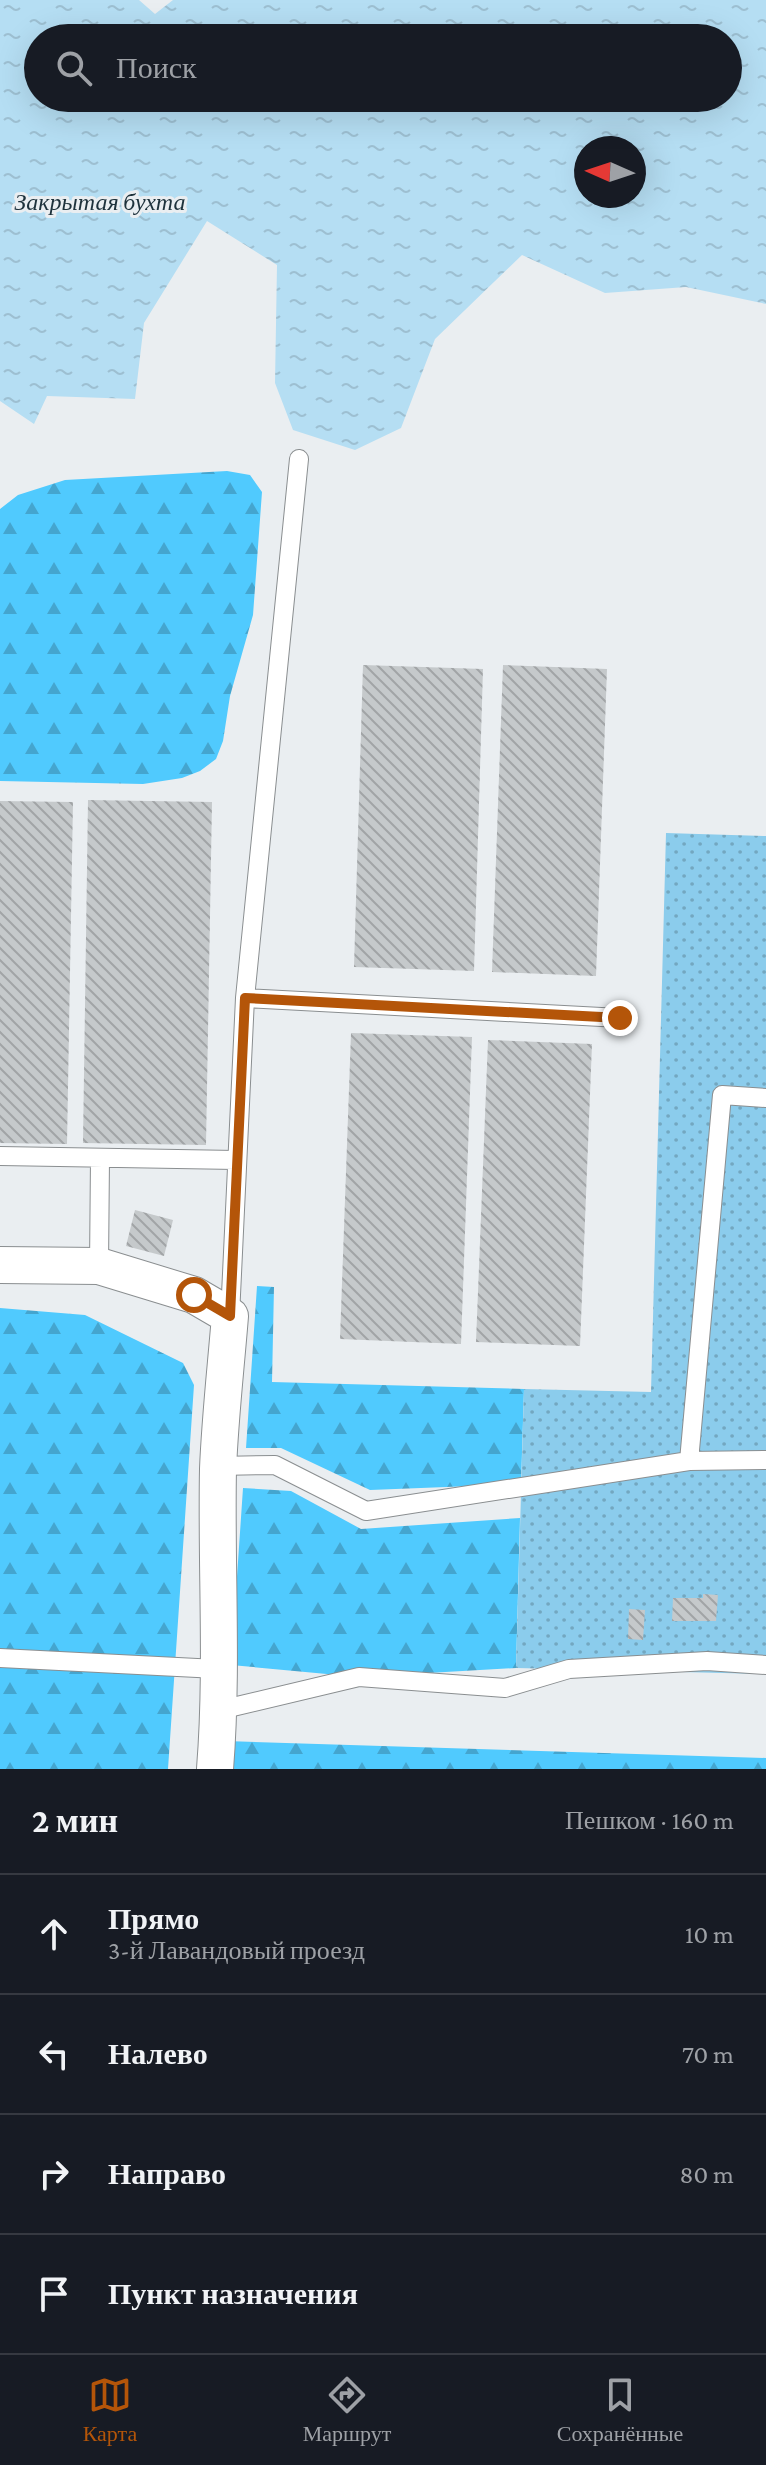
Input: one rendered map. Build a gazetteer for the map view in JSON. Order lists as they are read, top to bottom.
{
  "water": ["Закрытая бухта"],
  "north": "left",
  "page": {
    "search": "Поиск",
    "heading": ["2 мин", "Пешком · 160 m"],
    "list": [
      ["Прямо", "3-й Лавандовый проезд", "10 m"],
      ["Налево", "70 m"],
      ["Направо", "80 m"],
      "Пункт назначения"
    ],
    "nav": ["Карта", "Маршрут", "Сохранённые"]
  }
}
